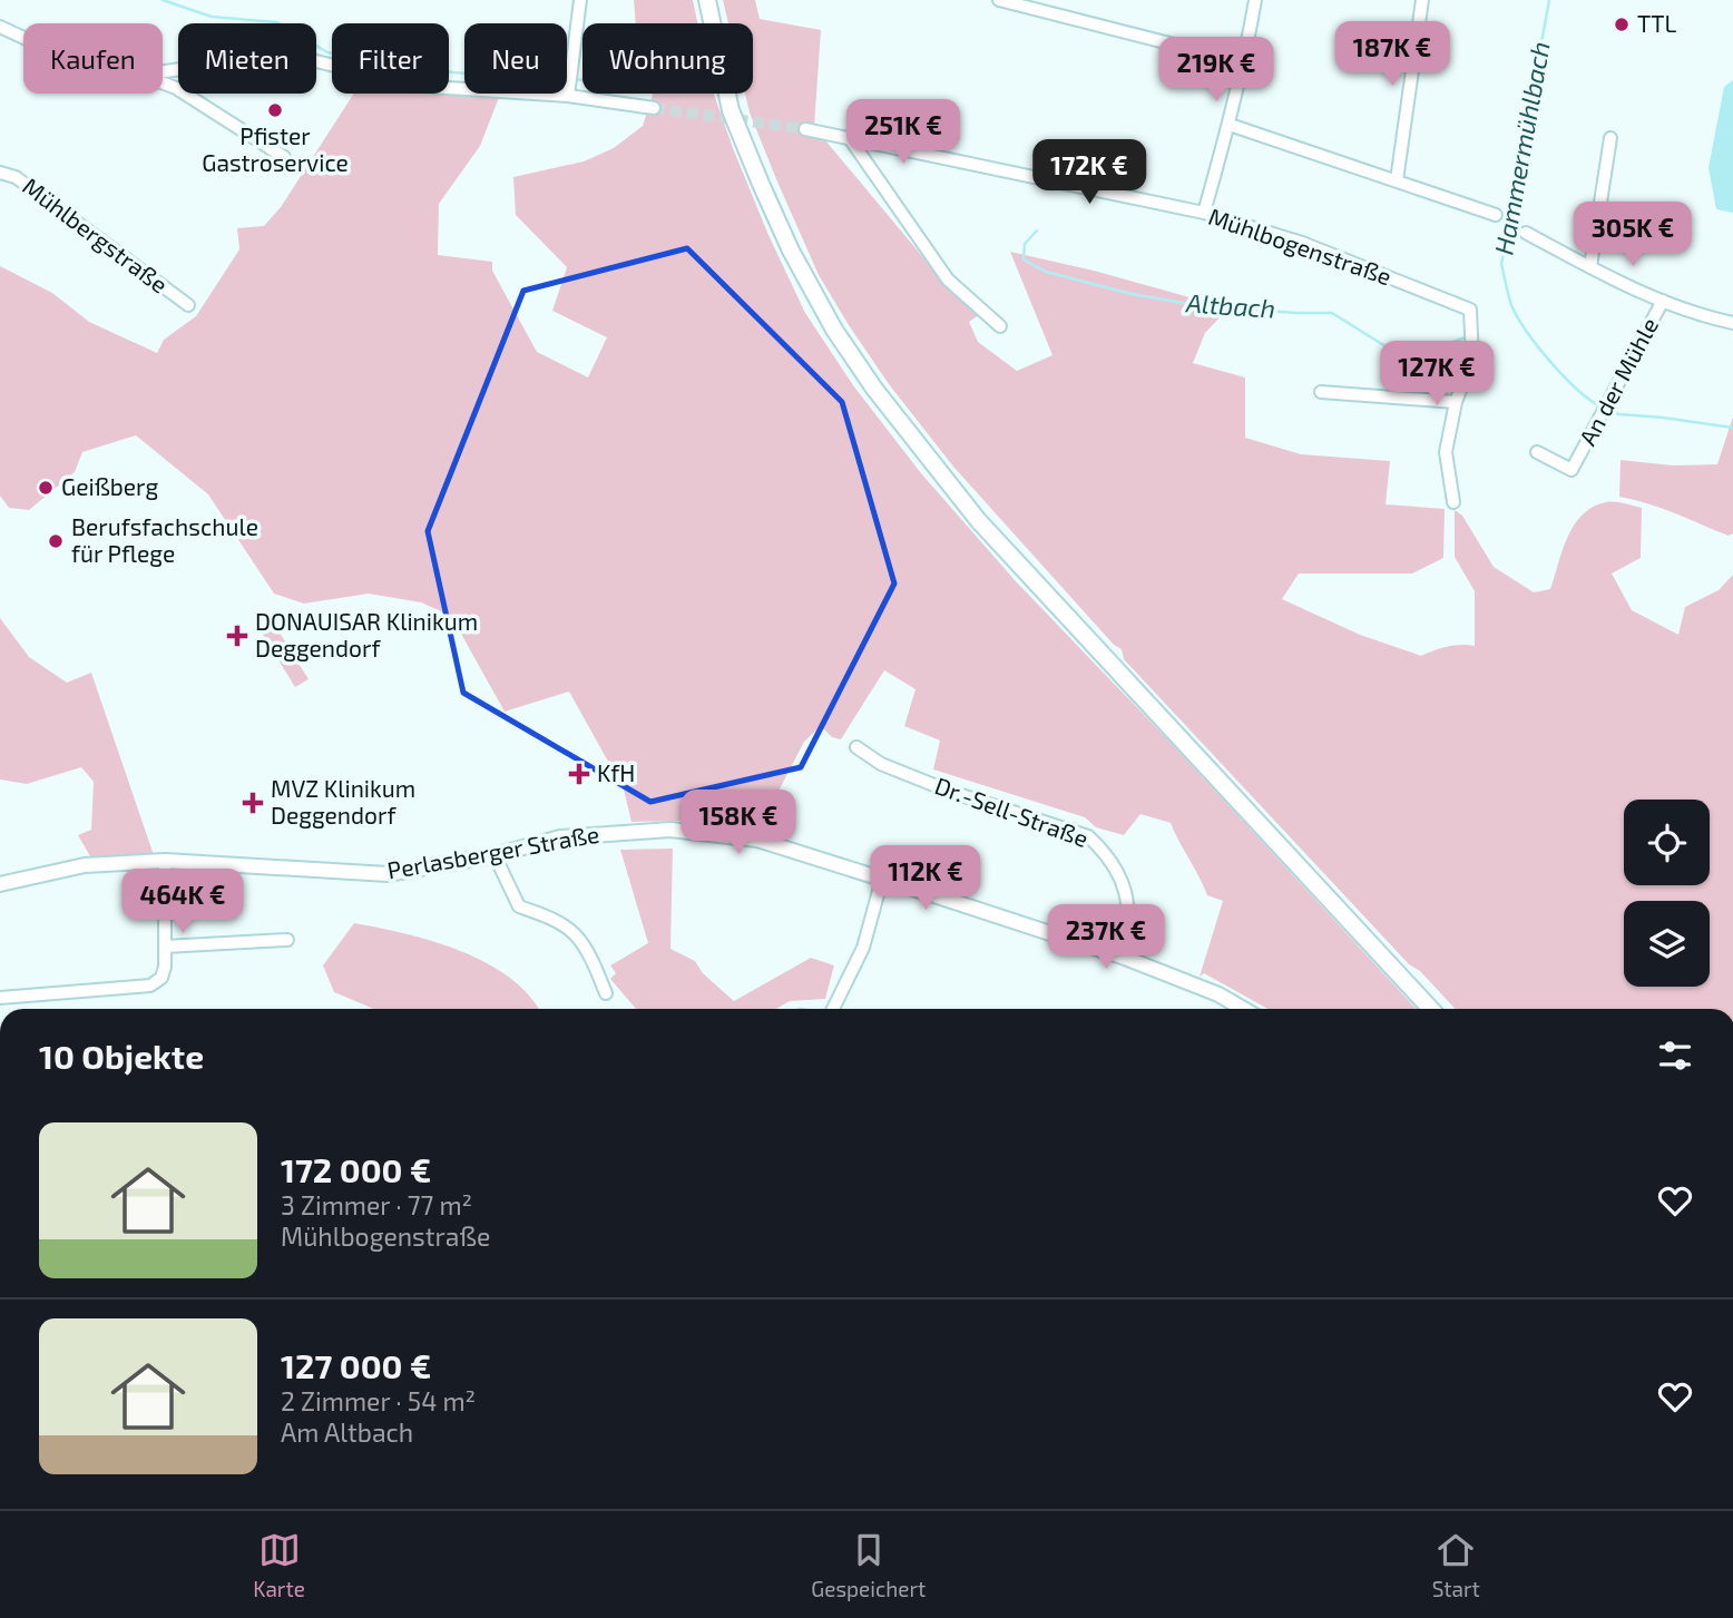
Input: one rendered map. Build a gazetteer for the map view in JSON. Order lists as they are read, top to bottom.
{
  "streets": {
    "street": [
      "Mühlbergstraße",
      "Mühlbogenstraße",
      "An der Mühle",
      "Dr.-Sell-Straße",
      "Perlasberger Straße"
    ]
  },
  "crossings": [
    ["Dr.-Sell-Straße", "Perlasberger Straße"]
  ],
  "water": ["Hammermühlbach", "Altbach"],
  "places": {
    "other": [
      "TTL",
      "Pfister Gastroservice",
      "Geißberg",
      "Berufsfachschule für Pflege"
    ],
    "health": ["DONAUISAR Klinikum Deggendorf", "KfH", "MVZ Klinikum Deggendorf"]
  },
  "page": {
    "price": [
      "187K €",
      "219K €",
      "251K €",
      "172K €",
      "305K €",
      "127K €",
      "158K €",
      "112K €",
      "464K €",
      "237K €"
    ],
    "chip": [
      "Kaufen",
      "Mieten",
      "Filter",
      "Neu",
      "Wohnung"
    ],
    "heading": "10 Objekte",
    "list": [
      {
        "name": "172 000 €",
        "note": "3 Zimmer · 77 m² · Mühlbogenstraße"
      },
      {
        "name": "127 000 €",
        "note": "2 Zimmer · 54 m² · Am Altbach"
      }
    ],
    "tabs": ["Karte", "Gespeichert", "Start"]
  }
}
